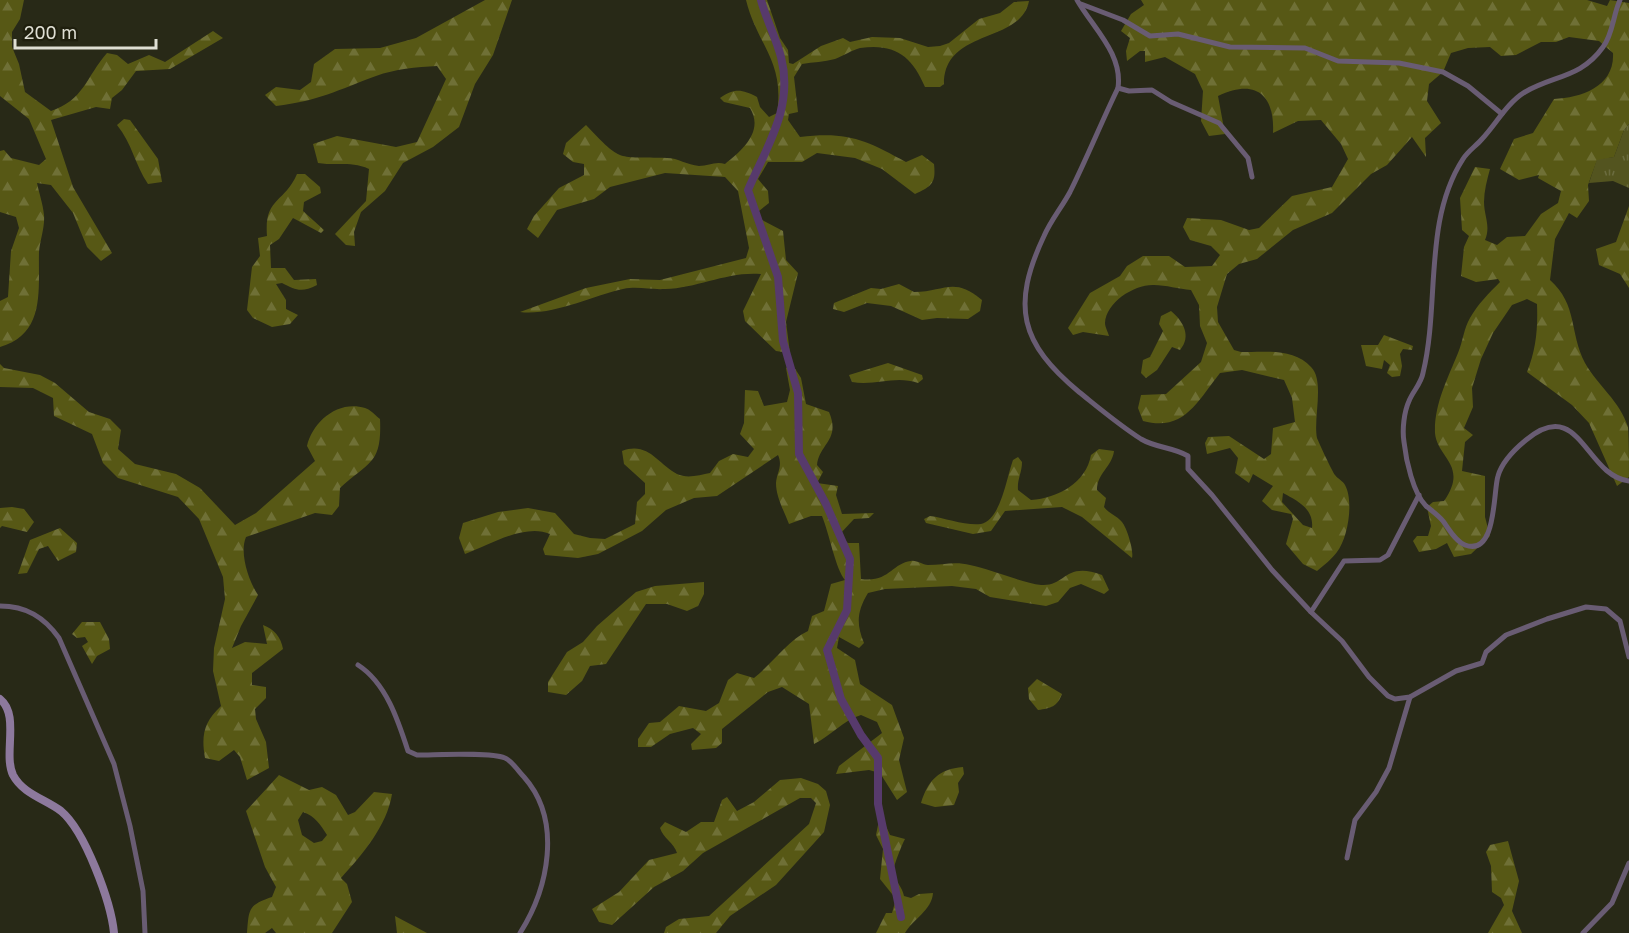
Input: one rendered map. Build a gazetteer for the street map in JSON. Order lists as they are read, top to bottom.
{
  "scale_bar": "200 m"
}
